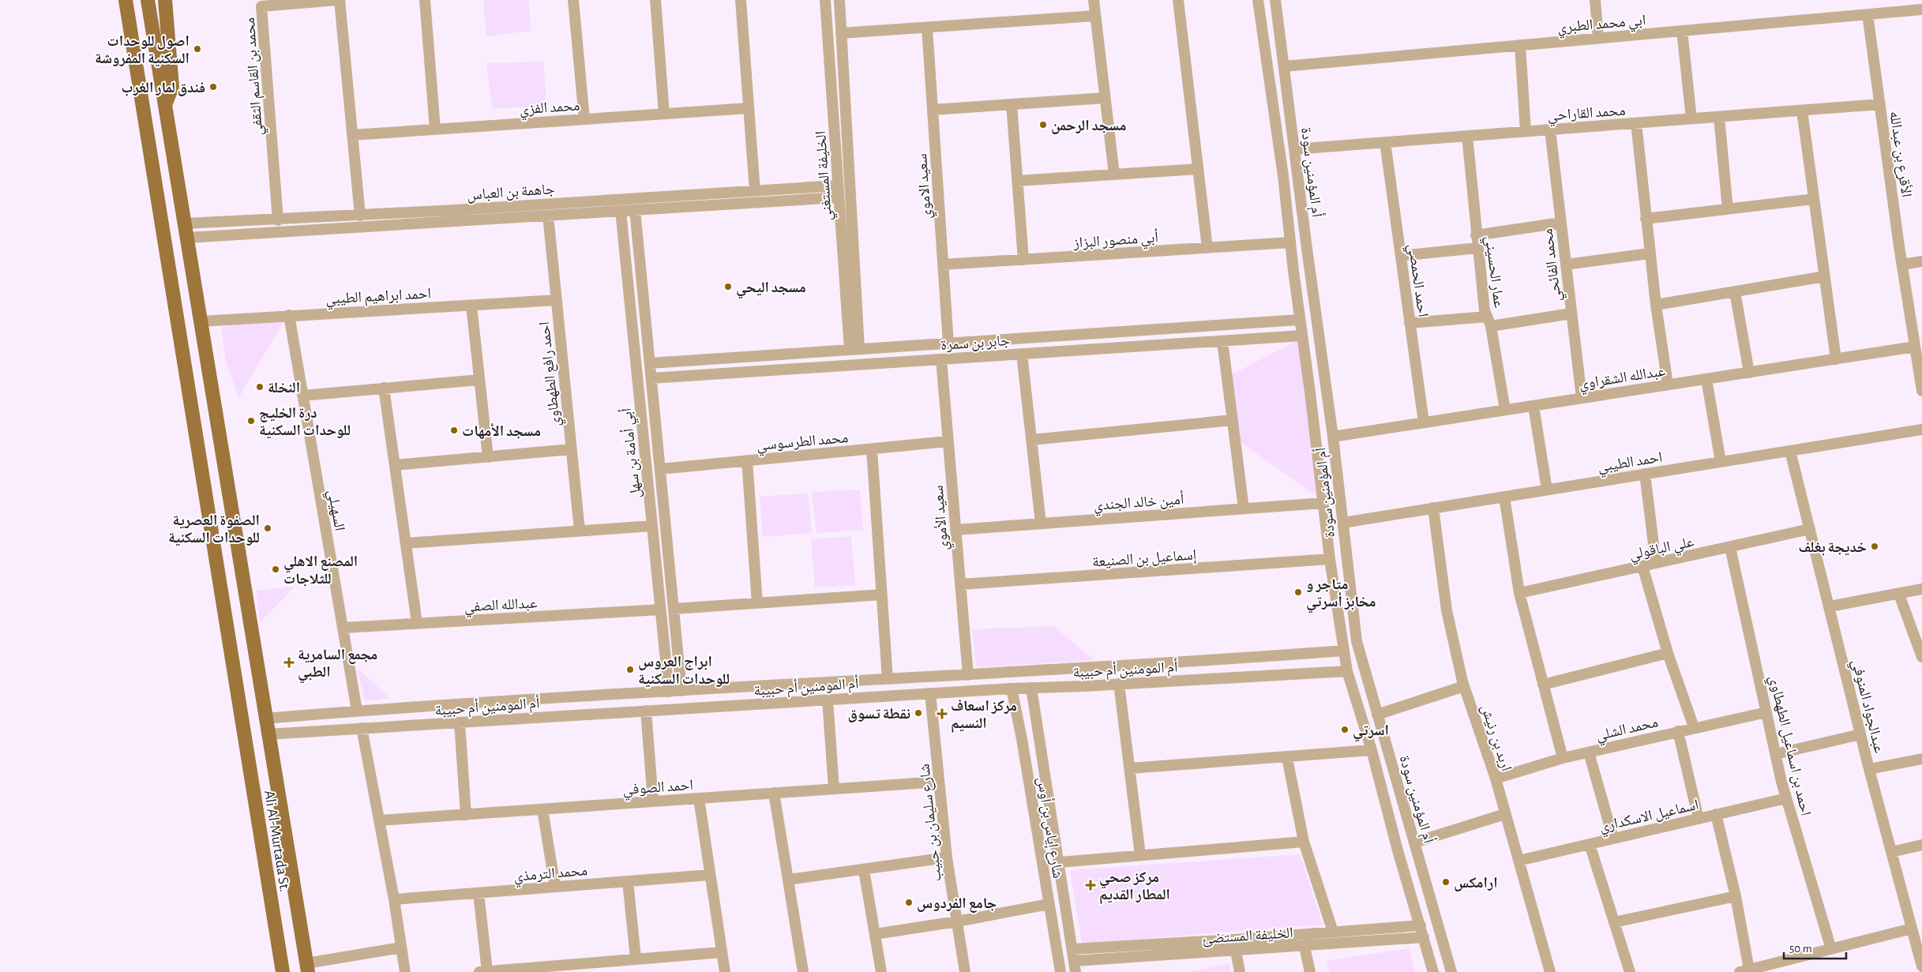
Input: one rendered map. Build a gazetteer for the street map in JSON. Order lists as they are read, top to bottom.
{
  "streets": {
    "main road": ["Ali Al-Murtada St."],
    "street": [
      "ابي محمد الطبري",
      "محمد بن القاسم الثقفي",
      "محمد الفزي",
      "محمد القاراحي",
      "الأقرع بن عبدالله",
      "أم المؤمنين سودة",
      "الخليفة المستغني",
      "سعيد الاموي",
      "جاهمة بن العباس",
      "أبي منصور البزاز",
      "محمد الفائحي",
      "عمار الحسيني",
      "احمد الحمصي",
      "احمد ابراهيم الطيبي",
      "جابر بن سمرة",
      "احمد رافع الطهطاوي",
      "عبدالله الشقراوي",
      "محمد الطرسوسي",
      "أبي أمامة بن سهل",
      "احمد الطيبي",
      "أمين خالد الجندي",
      "السهيلي",
      "سعيد الأموي",
      "علي الباقولي",
      "إسماعيل بن الصنيعة",
      "عبدالله الصفي",
      "أم المومنين أم حبيبة",
      "عبدالجواد المنوفي",
      "محمد الشلي",
      "اربد بن رنيش",
      "احمد بن اسماعيل الطهطاوي",
      "احمد الصوفي",
      "اسماعيل الاسكداري",
      "شارع سليمان بن حبيب",
      "شارع إياس بن أوس",
      "محمد الترمذي",
      "الخليفة المستضئ"
    ]
  },
  "crossings": [
    ["ابي محمد الطبري", "الأقرع بن عبدالله"],
    ["ابي محمد الطبري", "أم المؤمنين سودة"],
    ["محمد بن القاسم الثقفي", "جاهمة بن العباس"],
    ["محمد القاراحي", "الأقرع بن عبدالله"],
    ["محمد القاراحي", "أم المؤمنين سودة"],
    ["محمد القاراحي", "محمد الفائحي"],
    ["محمد القاراحي", "عمار الحسيني"],
    ["محمد القاراحي", "احمد الحمصي"],
    ["الأقرع بن عبدالله", "عبدالله الشقراوي"],
    ["أم المؤمنين سودة", "أبي منصور البزاز"],
    ["أم المؤمنين سودة", "جابر بن سمرة"],
    ["أم المؤمنين سودة", "عبدالله الشقراوي"],
    ["أم المؤمنين سودة", "احمد الطيبي"],
    ["أم المؤمنين سودة", "أمين خالد الجندي"],
    ["أم المؤمنين سودة", "إسماعيل بن الصنيعة"],
    ["أم المؤمنين سودة", "أم المومنين أم حبيبة"],
    ["أم المؤمنين سودة", "الخليفة المستضئ"],
    ["الخليفة المستغني", "جاهمة بن العباس"],
    ["الخليفة المستغني", "جابر بن سمرة"],
    ["سعيد الاموي", "أبي منصور البزاز"],
    ["سعيد الاموي", "جابر بن سمرة"],
    ["جاهمة بن العباس", "احمد رافع الطهطاوي"],
    ["جاهمة بن العباس", "أبي أمامة بن سهل"],
    ["جاهمة بن العباس", "Ali Al-Murtada St."],
    ["محمد الفائحي", "عبدالله الشقراوي"],
    ["عمار الحسيني", "عبدالله الشقراوي"],
    ["احمد الحمصي", "عبدالله الشقراوي"],
    ["احمد ابراهيم الطيبي", "احمد رافع الطهطاوي"],
    ["احمد ابراهيم الطيبي", "السهيلي"],
    ["احمد ابراهيم الطيبي", "Ali Al-Murtada St."],
    ["جابر بن سمرة", "أبي أمامة بن سهل"],
    ["جابر بن سمرة", "سعيد الأموي"],
    ["محمد الطرسوسي", "أبي أمامة بن سهل"],
    ["محمد الطرسوسي", "سعيد الأموي"],
    ["أبي أمامة بن سهل", "عبدالله الصفي"],
    ["أبي أمامة بن سهل", "أم المومنين أم حبيبة"],
    ["احمد الطيبي", "عبدالجواد المنوفي"],
    ["احمد الطيبي", "اربد بن رنيش"],
    ["أمين خالد الجندي", "سعيد الأموي"],
    ["السهيلي", "عبدالله الصفي"],
    ["السهيلي", "أم المومنين أم حبيبة"],
    ["سعيد الأموي", "إسماعيل بن الصنيعة"],
    ["سعيد الأموي", "أم المومنين أم حبيبة"],
    ["علي الباقولي", "عبدالجواد المنوفي"],
    ["علي الباقولي", "احمد بن اسماعيل الطهطاوي"],
    ["أم المومنين أم حبيبة", "شارع سليمان بن حبيب"],
    ["أم المومنين أم حبيبة", "شارع إياس بن أوس"],
    ["أم المومنين أم حبيبة", "Ali Al-Murtada St."],
    ["محمد الشلي", "اربد بن رنيش"],
    ["محمد الشلي", "احمد بن اسماعيل الطهطاوي"],
    ["اربد بن رنيش", "اسماعيل الاسكداري"],
    ["احمد بن اسماعيل الطهطاوي", "اسماعيل الاسكداري"],
    ["احمد الصوفي", "شارع سليمان بن حبيب"],
    ["شارع إياس بن أوس", "الخليفة المستضئ"]
  ],
  "places": {
    "other": [
      "اصول للوحدات السكنية المفروشة",
      "فندق لمار الغرب",
      "مسجد الرحمن",
      "مسجد اليحي",
      "النخلة",
      "درة الخليج للوحدات السكنية",
      "مسجد الأمهات",
      "الصفوة العصرية للوحدات السكنية",
      "خديجة بغلف",
      "المصنع الاهلي للثلاجات",
      "متاجر و مخابز أسرتي",
      "ابراج العروس للوحدات السكنية",
      "نقطة تسوق",
      "اسرتي",
      "ارامكس",
      "جامع الفردوس"
    ],
    "health": ["مجمع السامرية الطبي", "مركز اسعاف النسيم", "مركز صحي المطار القديم"]
  },
  "scale_bar": "50 m"
}
